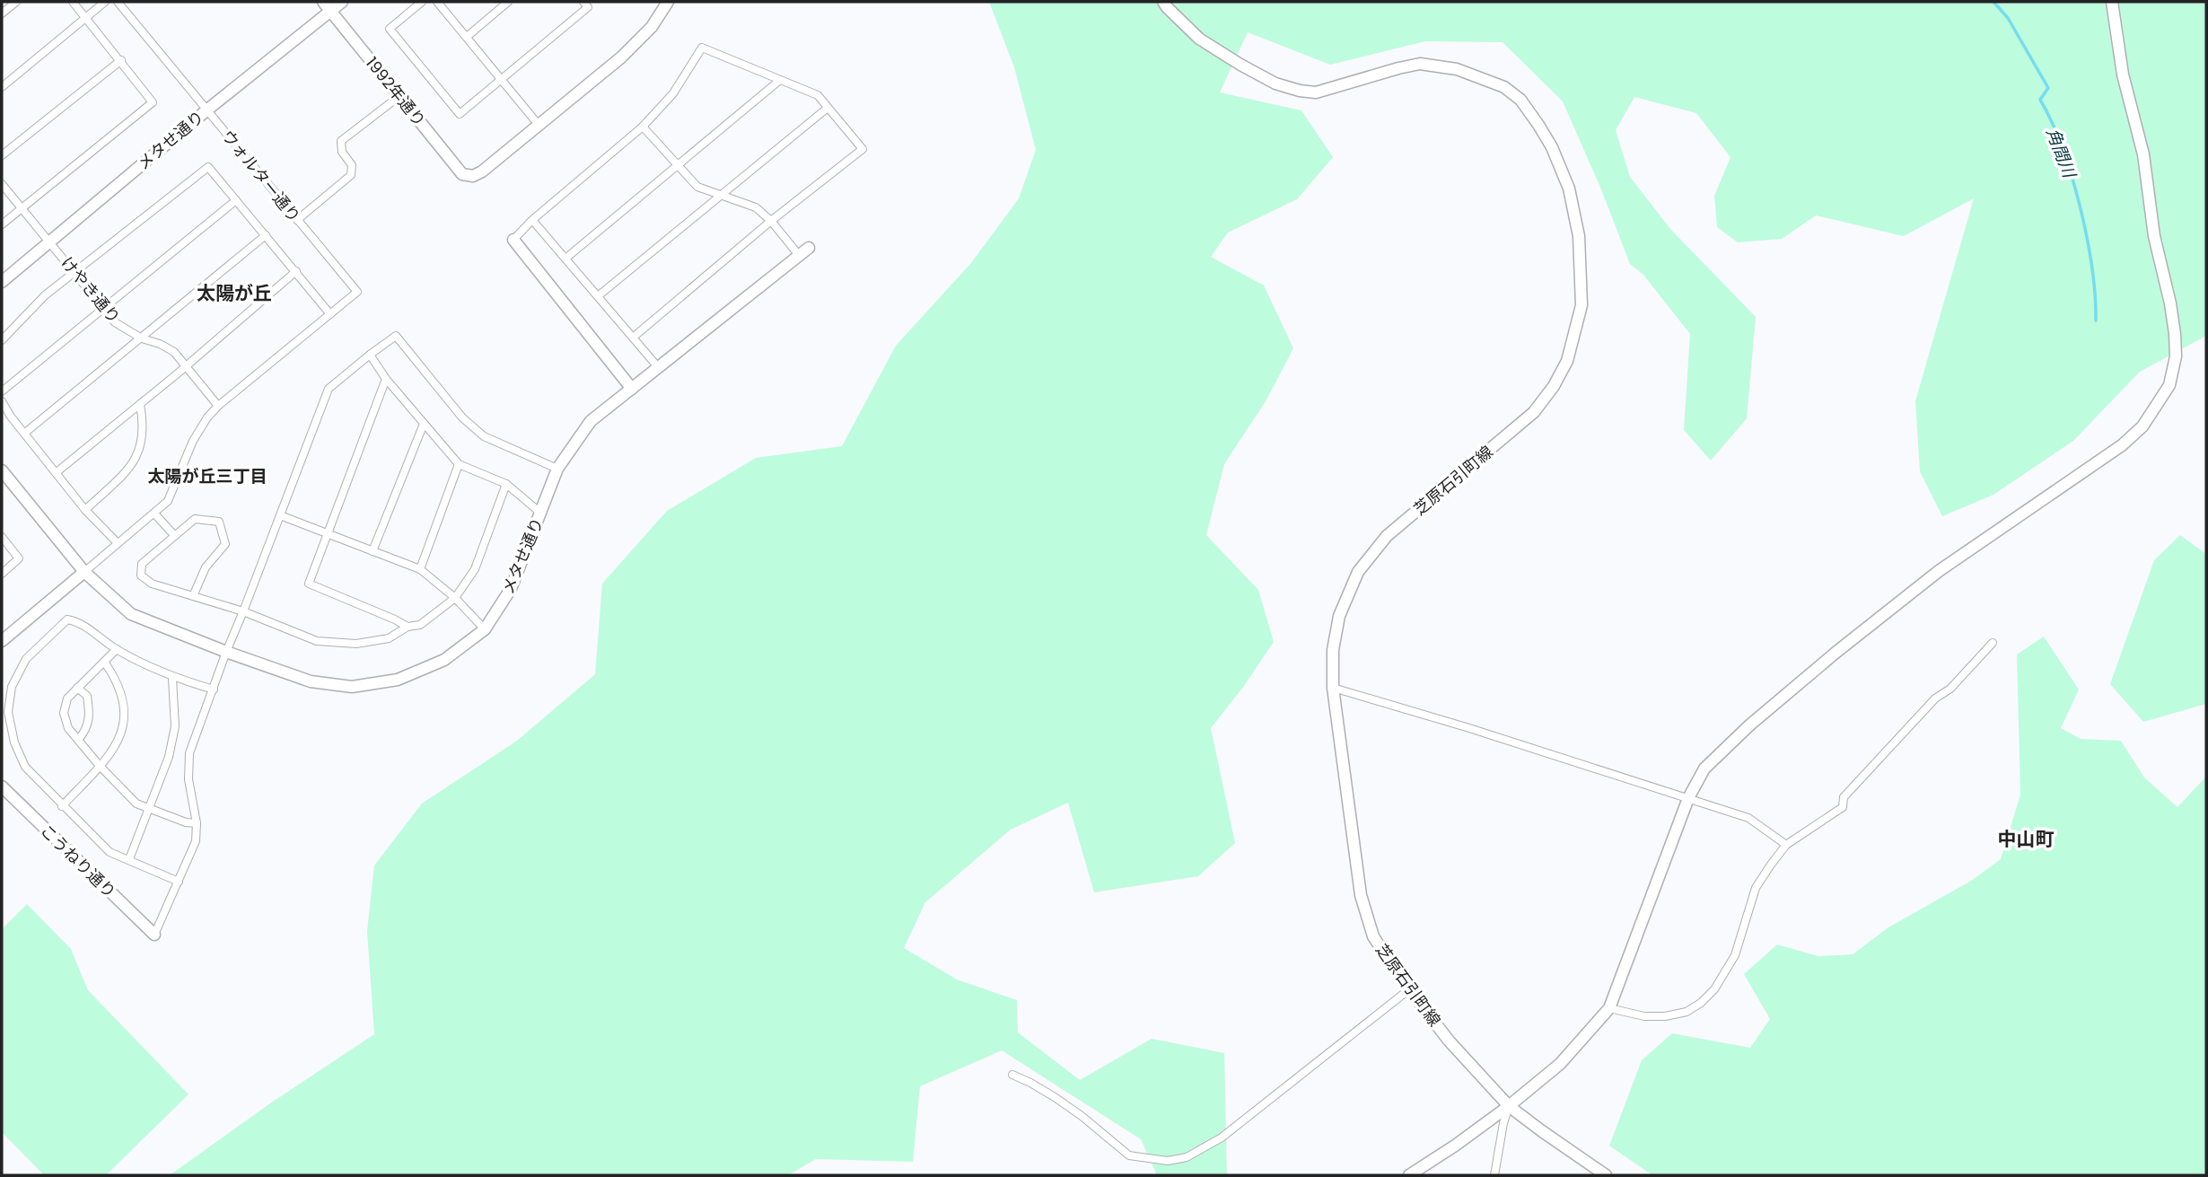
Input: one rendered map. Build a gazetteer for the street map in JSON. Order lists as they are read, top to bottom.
{
  "streets": {
    "street": [
      "1992年通り",
      "メタせ通り",
      "ウォルター通り",
      "けやき通り",
      "芝原石引町線",
      "こうねり通り"
    ]
  },
  "crossings": [
    ["1992年通り", "メタせ通り"],
    ["メタせ通り", "ウォルター通り"],
    ["メタせ通り", "けやき通り"]
  ],
  "districts": ["太陽が丘", "太陽が丘三丁目", "中山町"],
  "water": ["角間川"]
}
